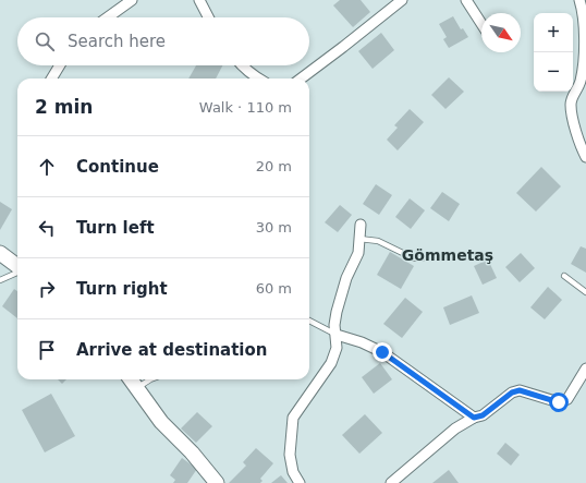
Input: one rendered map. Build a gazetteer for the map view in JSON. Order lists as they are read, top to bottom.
{
  "districts": ["Gömmetaş"],
  "north": "bottom right",
  "page": {
    "map_buttons": ["+", "−"],
    "search": "Search here",
    "heading": ["2 min", "Walk · 110 m"],
    "list": [
      ["Continue", "20 m"],
      ["Turn left", "30 m"],
      ["Turn right", "60 m"],
      "Arrive at destination"
    ]
  }
}
